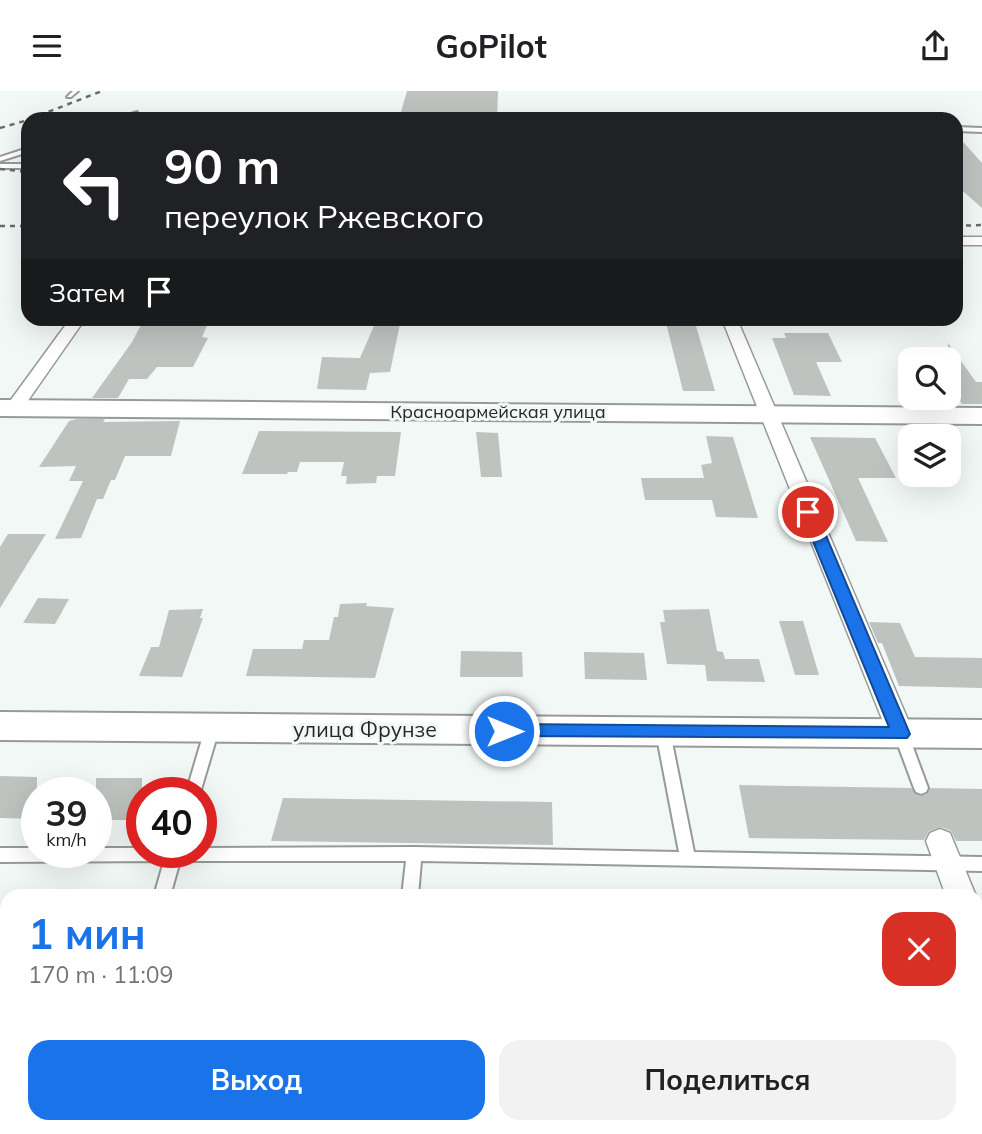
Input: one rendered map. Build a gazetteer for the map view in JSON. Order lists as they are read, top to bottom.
{
  "streets": {
    "street": ["Красноармейская улица", "улица Фрунзе"]
  },
  "page": {
    "header": "GoPilot",
    "turn": ["90 m", "переулок Ржевского"],
    "then": "Затем",
    "speed": "39 km/h",
    "limit": "40",
    "heading": ["1 мин", "170 m · 11:09"],
    "buttons": ["Выход", "Поделиться"]
  }
}
